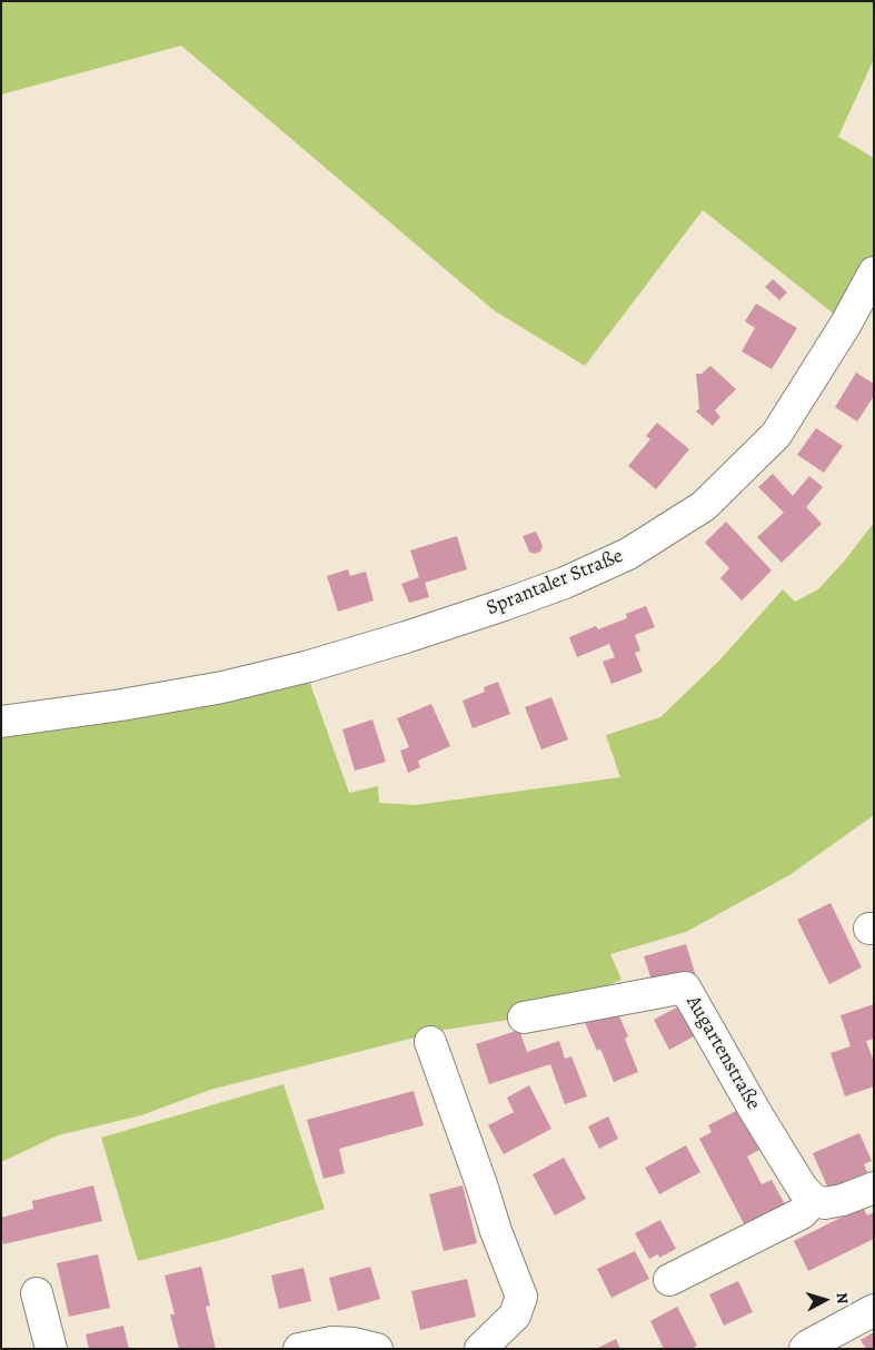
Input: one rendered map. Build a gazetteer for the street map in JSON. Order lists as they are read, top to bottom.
{
  "streets": {
    "street": ["Sprantaler Straße", "Augartenstraße"]
  },
  "north": "right"
}
